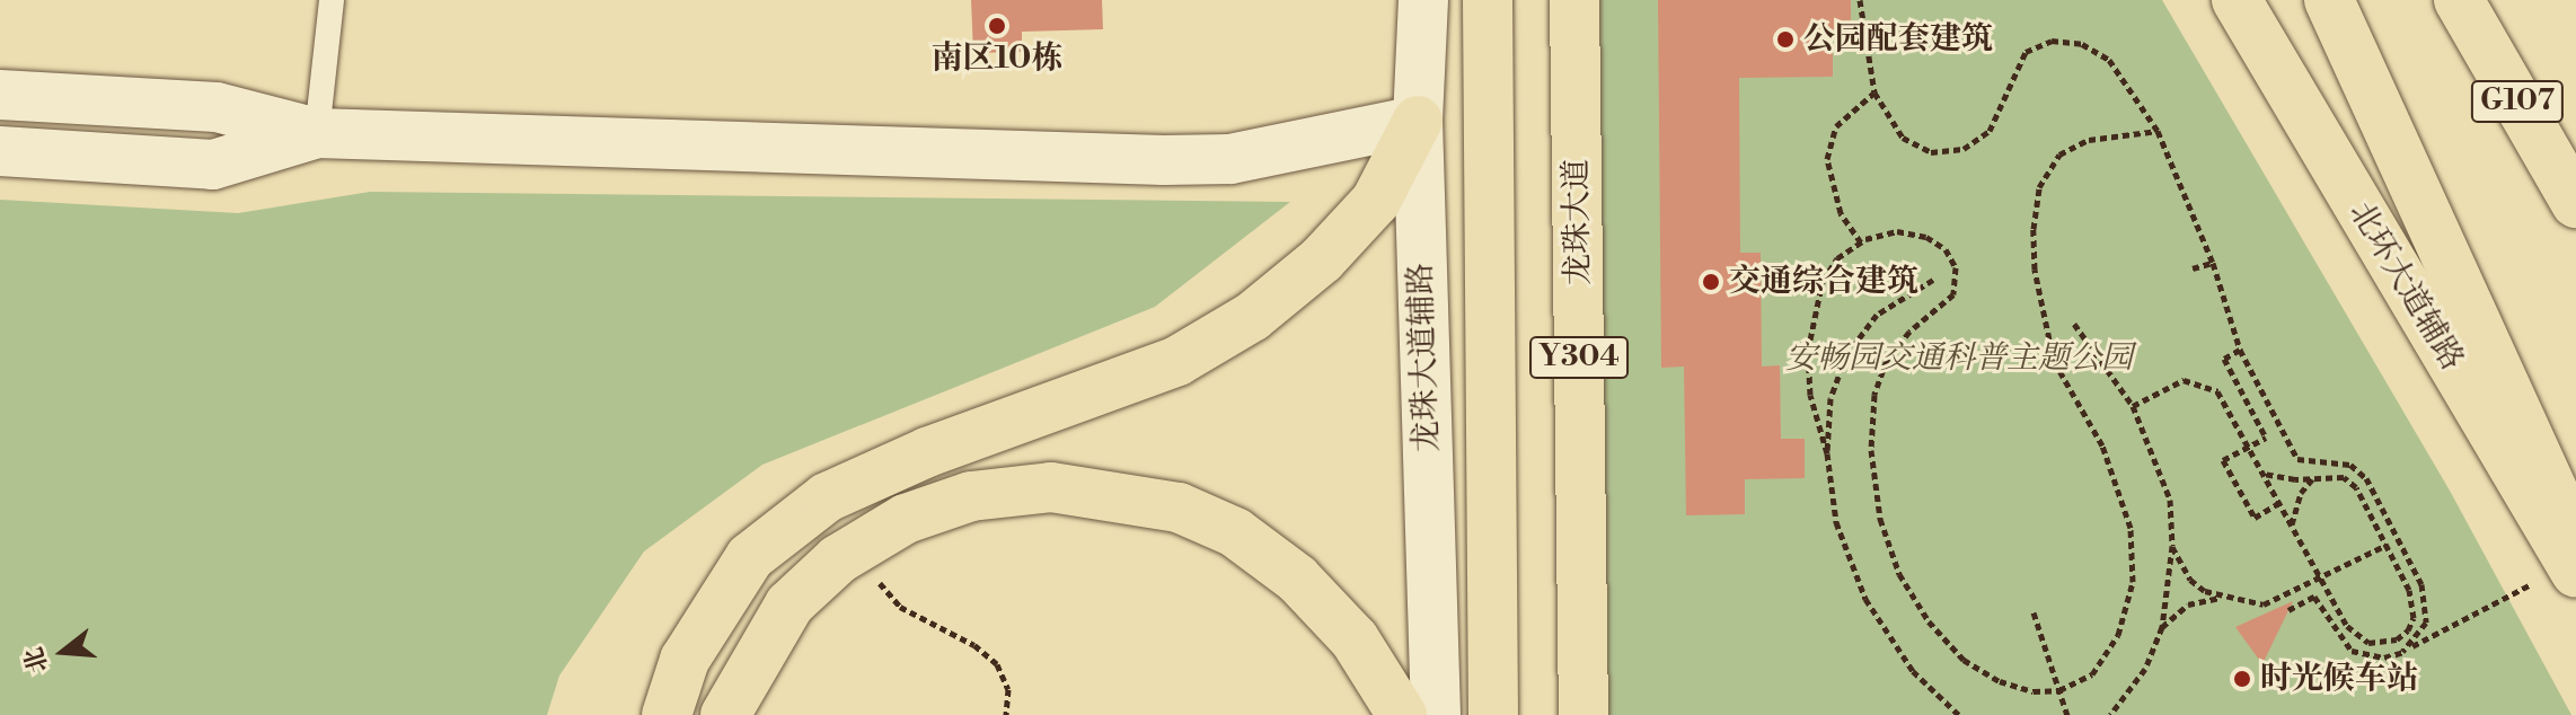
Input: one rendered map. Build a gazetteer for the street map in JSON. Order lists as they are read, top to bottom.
{
  "streets": {
    "main road": [
      "G107",
      "龙珠大道",
      "北环大道辅路",
      "Y304"
    ],
    "street": ["龙珠大道辅路"]
  },
  "parks": ["安畅园交通科普主题公园"],
  "places": [
    "南区10栋",
    "公园配套建筑",
    "交通综合建筑",
    "时光候车站"
  ],
  "north": "left"
}
